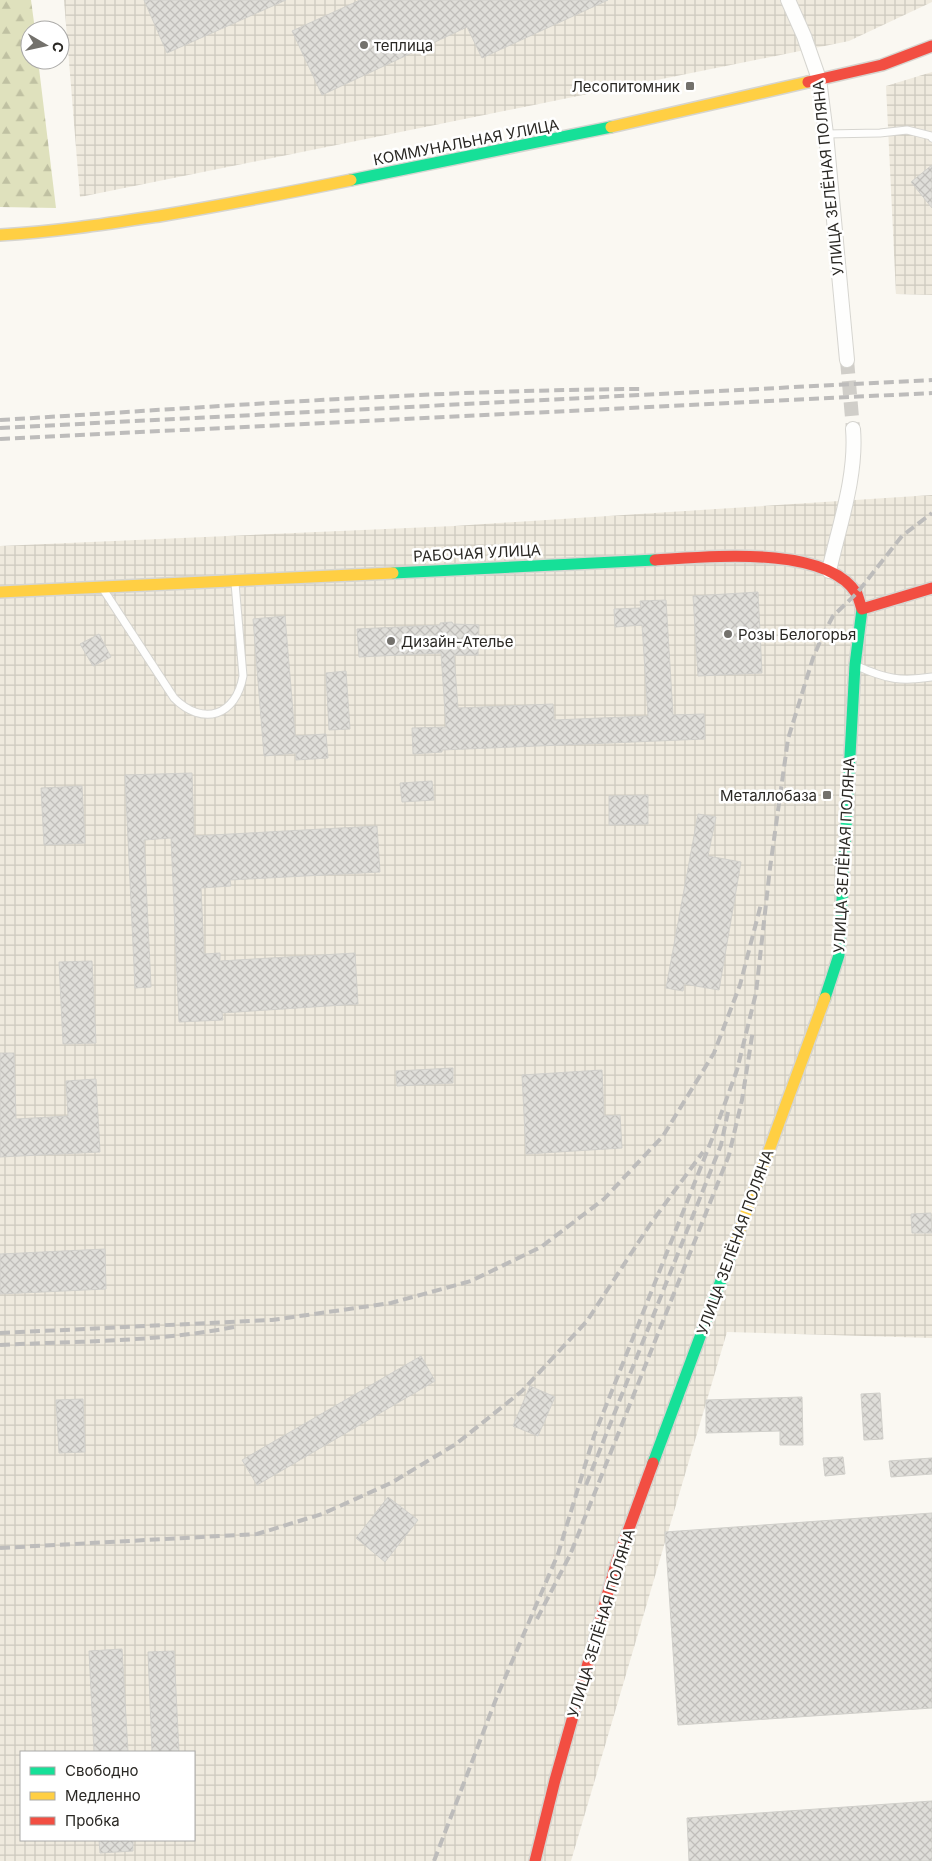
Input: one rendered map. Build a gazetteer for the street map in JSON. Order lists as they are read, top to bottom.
{
  "streets": {
    "street": ["КОММУНАЛЬНАЯ УЛИЦА", "УЛИЦА ЗЕЛЁНАЯ ПОЛЯНА", "РАБОЧАЯ УЛИЦА"]
  },
  "crossings": [
    ["КОММУНАЛЬНАЯ УЛИЦА", "УЛИЦА ЗЕЛЁНАЯ ПОЛЯНА"],
    ["УЛИЦА ЗЕЛЁНАЯ ПОЛЯНА", "РАБОЧАЯ УЛИЦА"]
  ],
  "places": {
    "other": ["теплица", "Розы Белогорья", "Дизайн-Ателье"],
    "transit": ["Лесопитомник", "Металлобаза"]
  },
  "legend": ["Свободно", "Медленно", "Пробка"],
  "north": "right"
}
